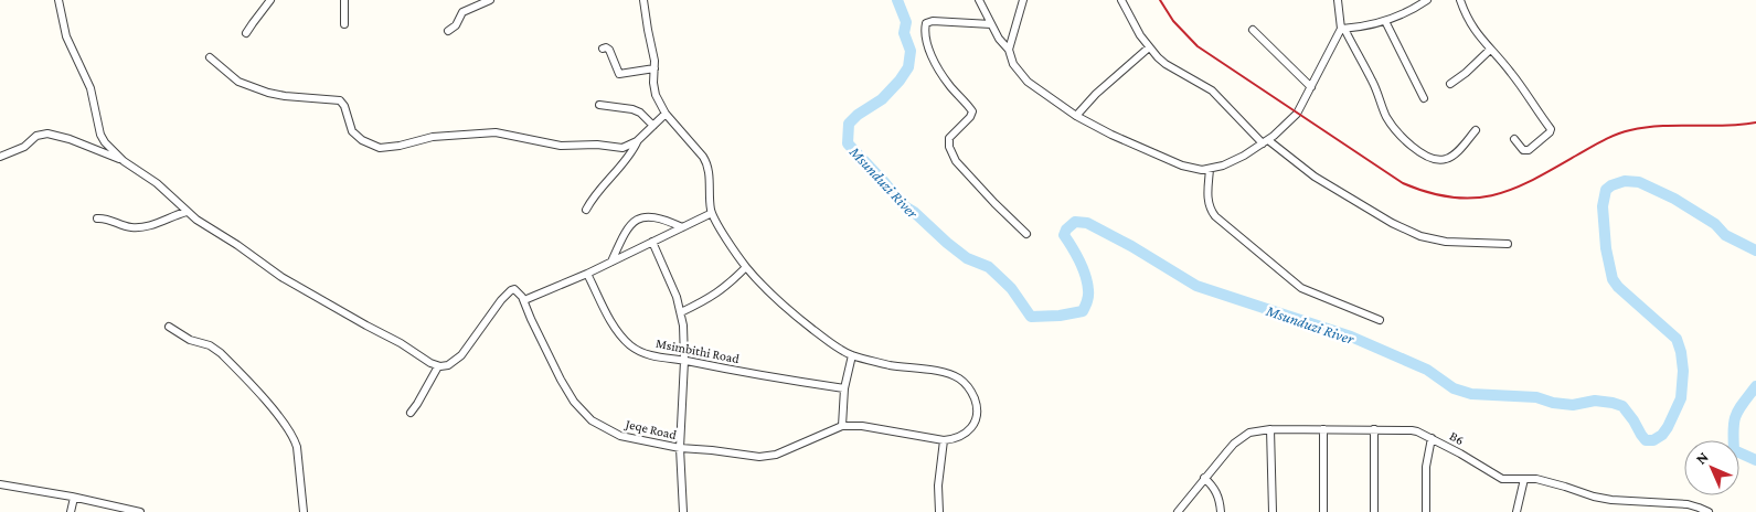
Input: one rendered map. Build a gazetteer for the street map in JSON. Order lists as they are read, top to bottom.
{
  "streets": {
    "street": ["Msimbithi Road", "Jeqe Road", "B6"]
  },
  "water": ["Msunduzi River"],
  "north": "top left"
}
